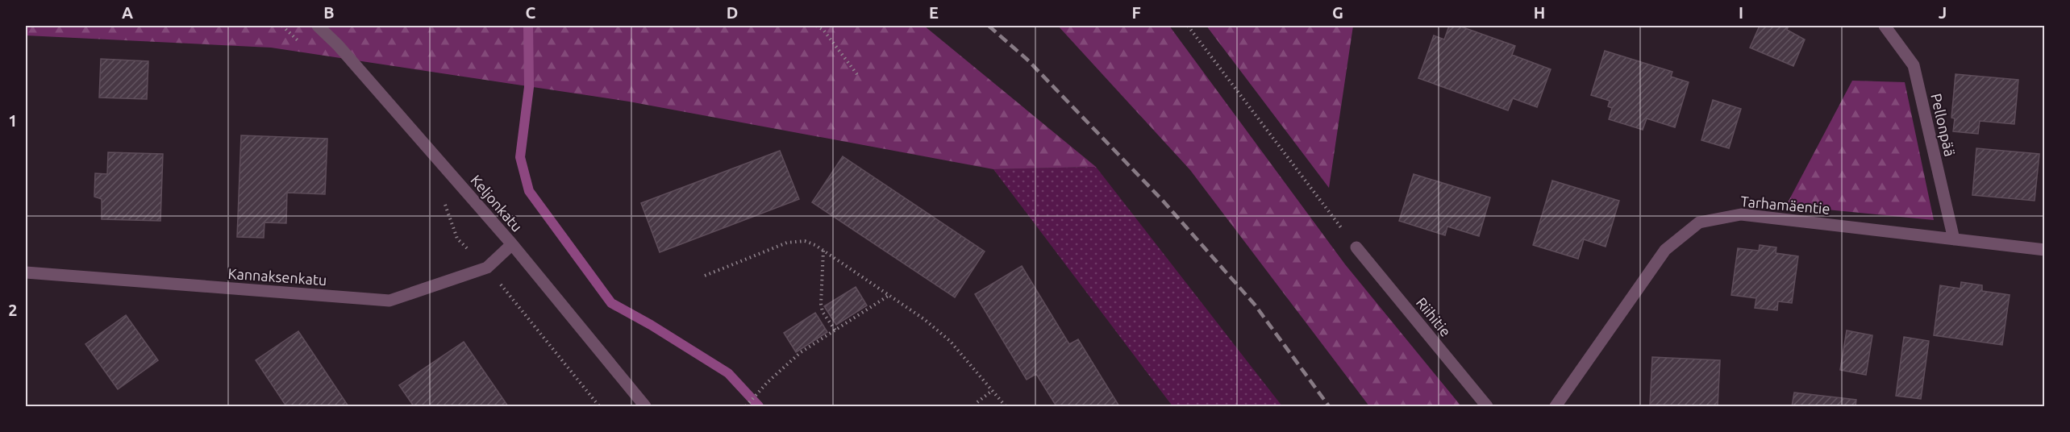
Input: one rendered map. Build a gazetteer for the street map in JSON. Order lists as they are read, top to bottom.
{
  "streets": {
    "street": [
      "Pellonpää",
      "Keljonkatu",
      "Tarhamäentie",
      "Kannaksenkatu",
      "Riihitie"
    ]
  },
  "crossings": [
    ["Pellonpää", "Tarhamäentie"],
    ["Keljonkatu", "Kannaksenkatu"]
  ],
  "grid": {
    "columns": [
      "A",
      "B",
      "C",
      "D",
      "E",
      "F",
      "G",
      "H",
      "I",
      "J"
    ],
    "rows": ["1", "2"]
  }
}
